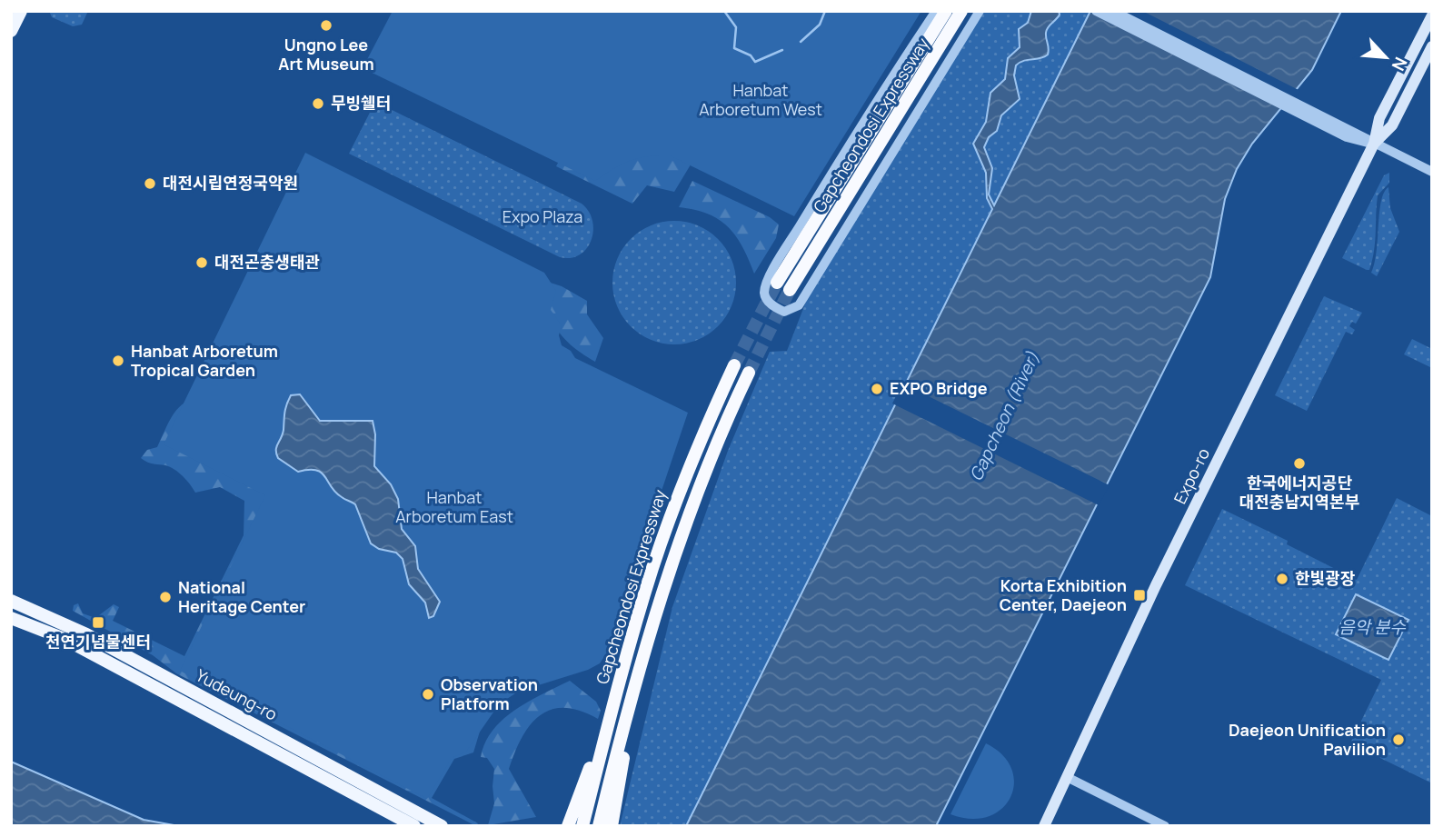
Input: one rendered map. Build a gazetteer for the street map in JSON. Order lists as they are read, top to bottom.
{
  "streets": {
    "highway": ["Gapcheondosi Expressway"],
    "main road": ["Expo-ro", "Yudeung-ro"]
  },
  "water": ["Gapcheon (River)", "음악 분수"],
  "parks": ["Hanbat Arboretum West", "Expo Plaza", "Hanbat Arboretum East"],
  "places": {
    "other": [
      "Ungno Lee Art Museum",
      "무빙쉘터",
      "대전시립연정국악원",
      "대전곤충생태관",
      "Hanbat Arboretum Tropical Garden",
      "EXPO Bridge",
      "한국에너지공단 대전충남지역본부",
      "한빛광장",
      "National Heritage Center",
      "Observation Platform",
      "Daejeon Unification Pavilion"
    ],
    "transit": ["Korta Exhibition Center, Daejeon", "천연기념물센터"]
  },
  "north": "bottom right"
}
